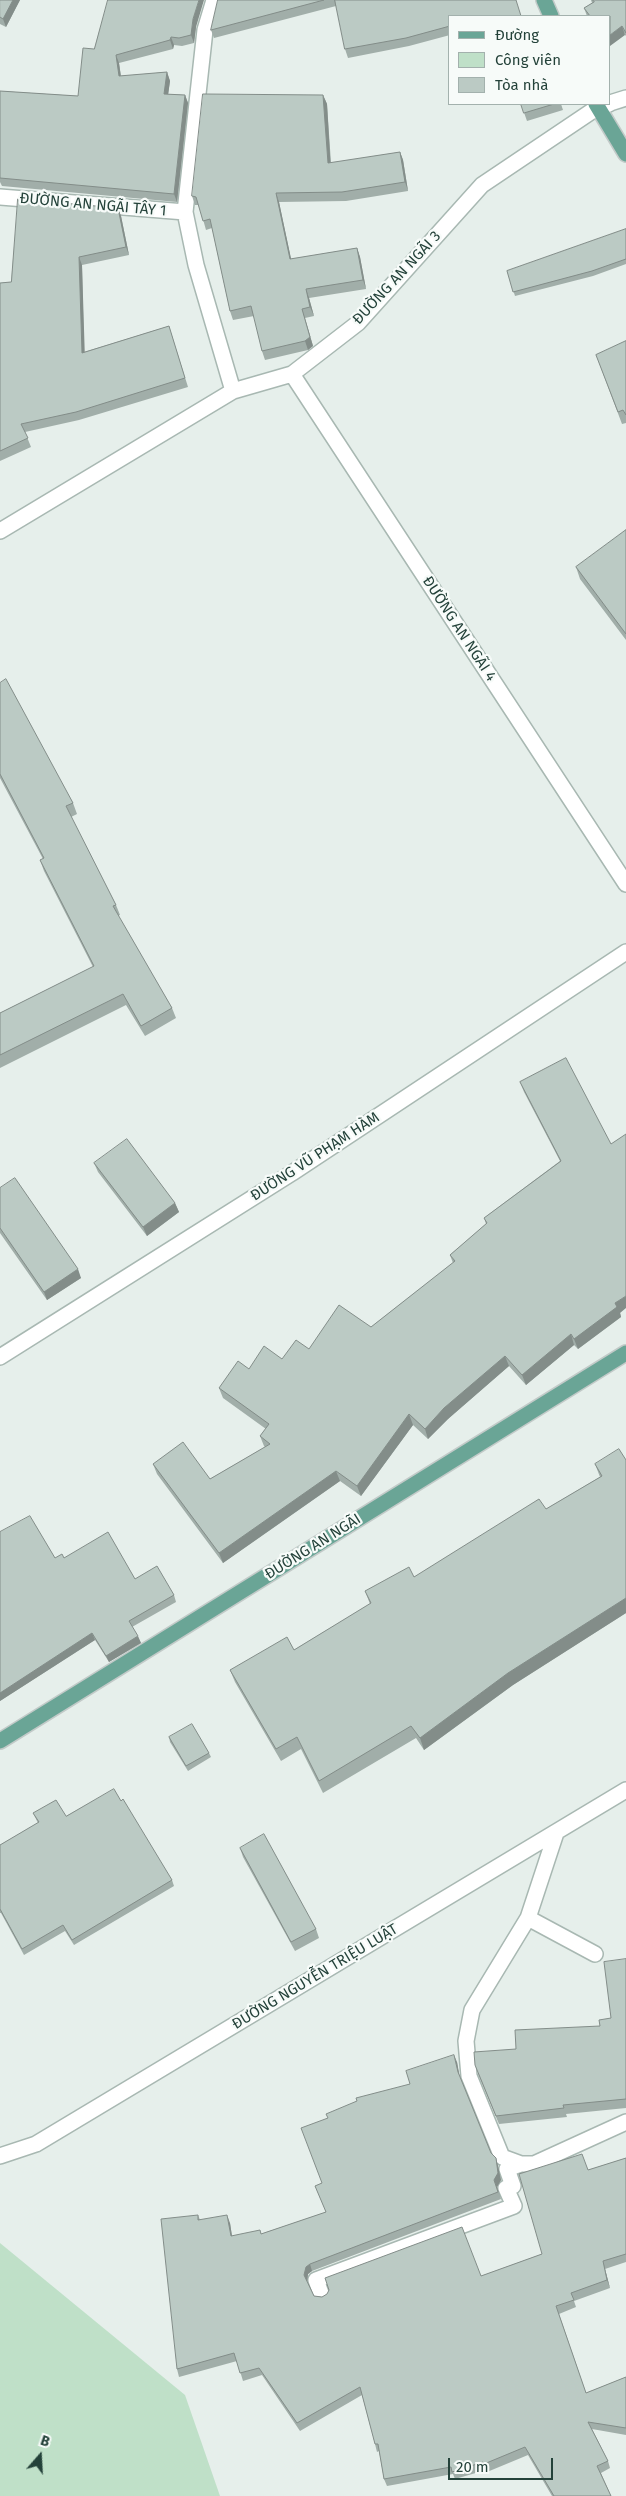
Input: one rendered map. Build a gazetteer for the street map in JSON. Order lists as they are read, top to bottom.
{
  "streets": {
    "main road": ["ĐƯỜNG AN NGÃI"],
    "street": [
      "ĐƯỜNG AN NGÃI TÂY 1",
      "ĐƯỜNG AN NGÃI 3",
      "ĐƯỜNG AN NGÃI 4",
      "ĐƯỜNG VŨ PHẠM HÀM",
      "ĐƯỜNG NGUYỄN TRIỆU LUẬT"
    ]
  },
  "crossings": [
    ["ĐƯỜNG AN NGÃI 3", "ĐƯỜNG AN NGÃI 4"]
  ],
  "legend": ["Đường", "Công viên", "Tòa nhà"],
  "scale_bar": "20 m",
  "north": "top"
}
